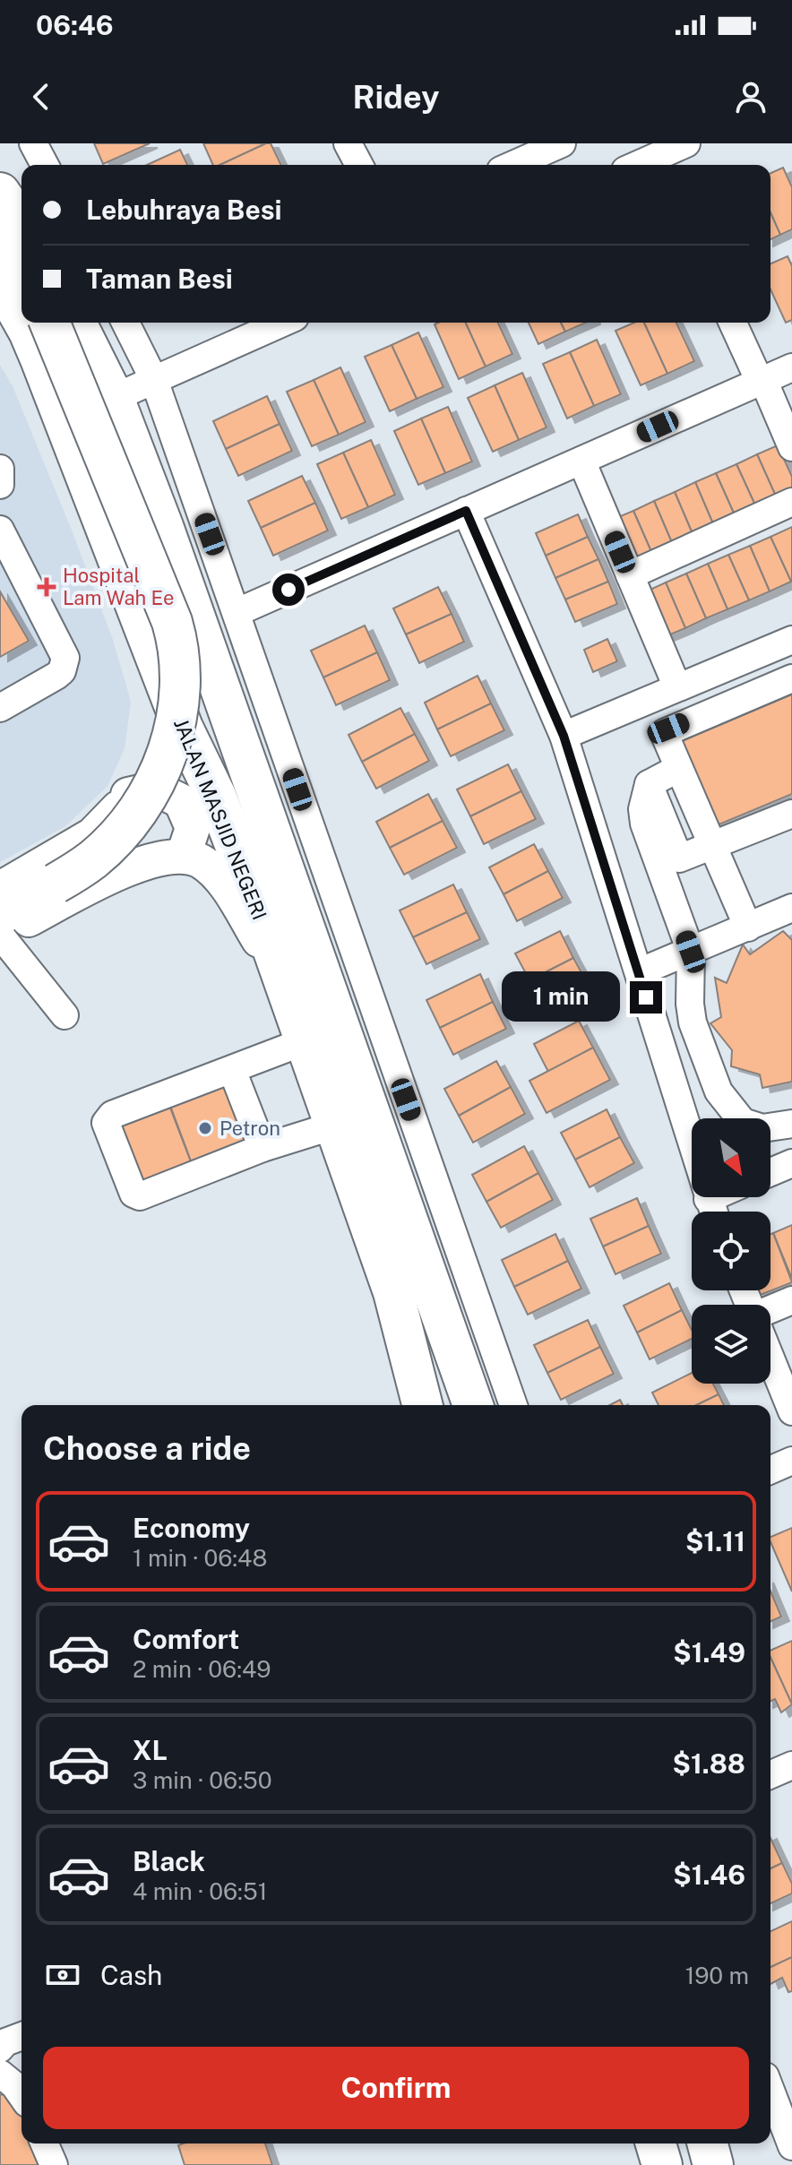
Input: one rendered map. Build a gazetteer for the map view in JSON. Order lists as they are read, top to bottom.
{
  "streets": {
    "highway": ["JALAN MASJID NEGERI"]
  },
  "places": {
    "health": ["Hospital Lam Wah Ee"],
    "other": ["Petron"]
  },
  "north": "bottom right",
  "page": {
    "status": "06:46",
    "header": "Ridey",
    "banner": ["Lebuhraya Besi", "Taman Besi"],
    "bubble": "1 min",
    "heading": "Choose a ride",
    "list": [
      {
        "name": "Economy",
        "note": "1 min · 06:48",
        "value": "$1.11"
      },
      {
        "name": "Comfort",
        "note": "2 min · 06:49",
        "value": "$1.49"
      },
      {
        "name": "XL",
        "note": "3 min · 06:50",
        "value": "$1.88"
      },
      {
        "name": "Black",
        "note": "4 min · 06:51",
        "value": "$1.46"
      }
    ],
    "pay": ["Cash", "190 m"],
    "buttons": "Confirm"
  }
}
